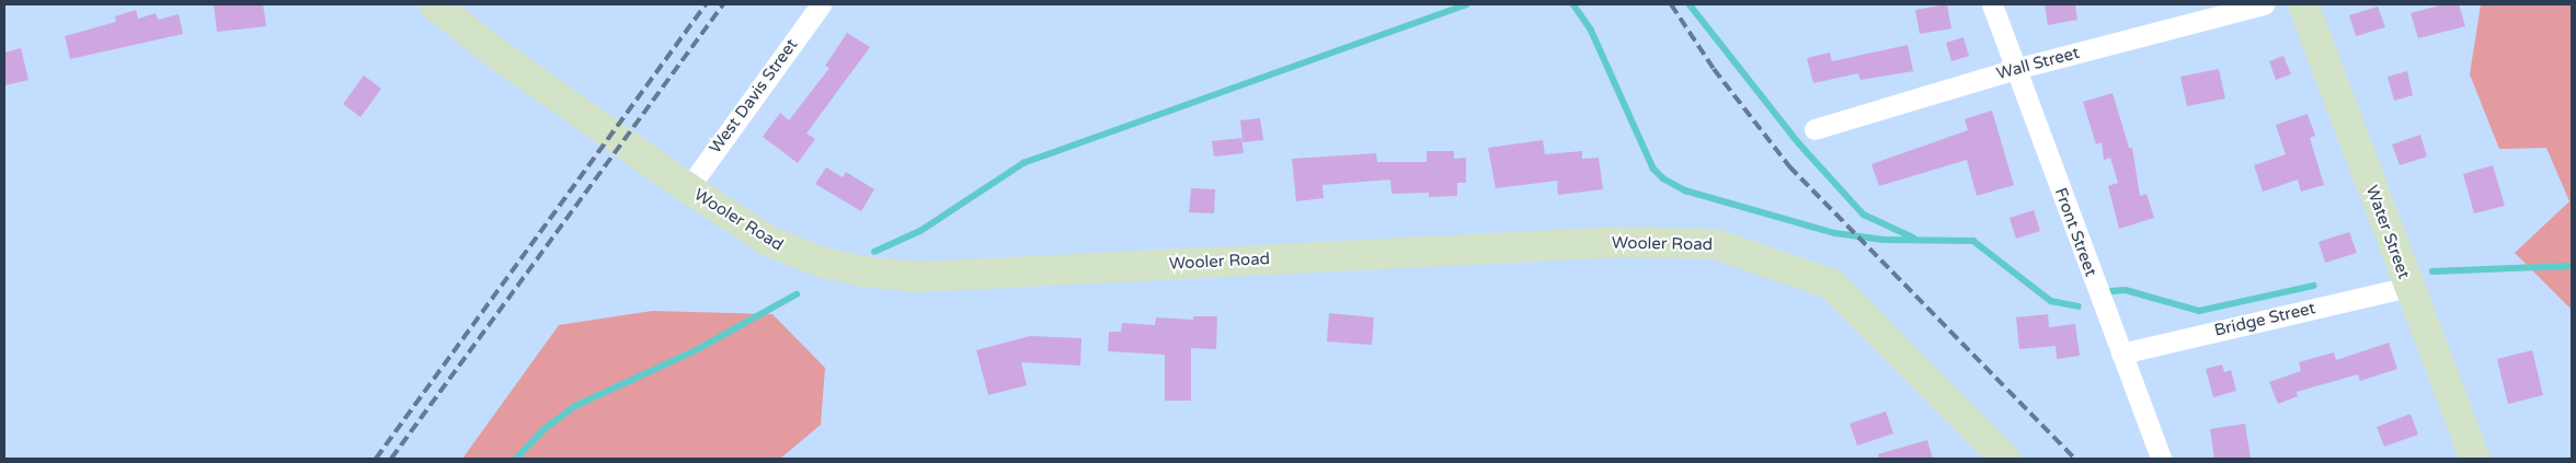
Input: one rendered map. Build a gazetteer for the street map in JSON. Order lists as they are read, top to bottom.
{
  "streets": {
    "street": [
      "Wall Street",
      "West Davis Street",
      "Wooler Road",
      "Front Street",
      "Water Street",
      "Bridge Street"
    ]
  },
  "crossings": [
    ["Wall Street", "Front Street"],
    ["West Davis Street", "Wooler Road"],
    ["Front Street", "Bridge Street"],
    ["Water Street", "Bridge Street"]
  ]
}
